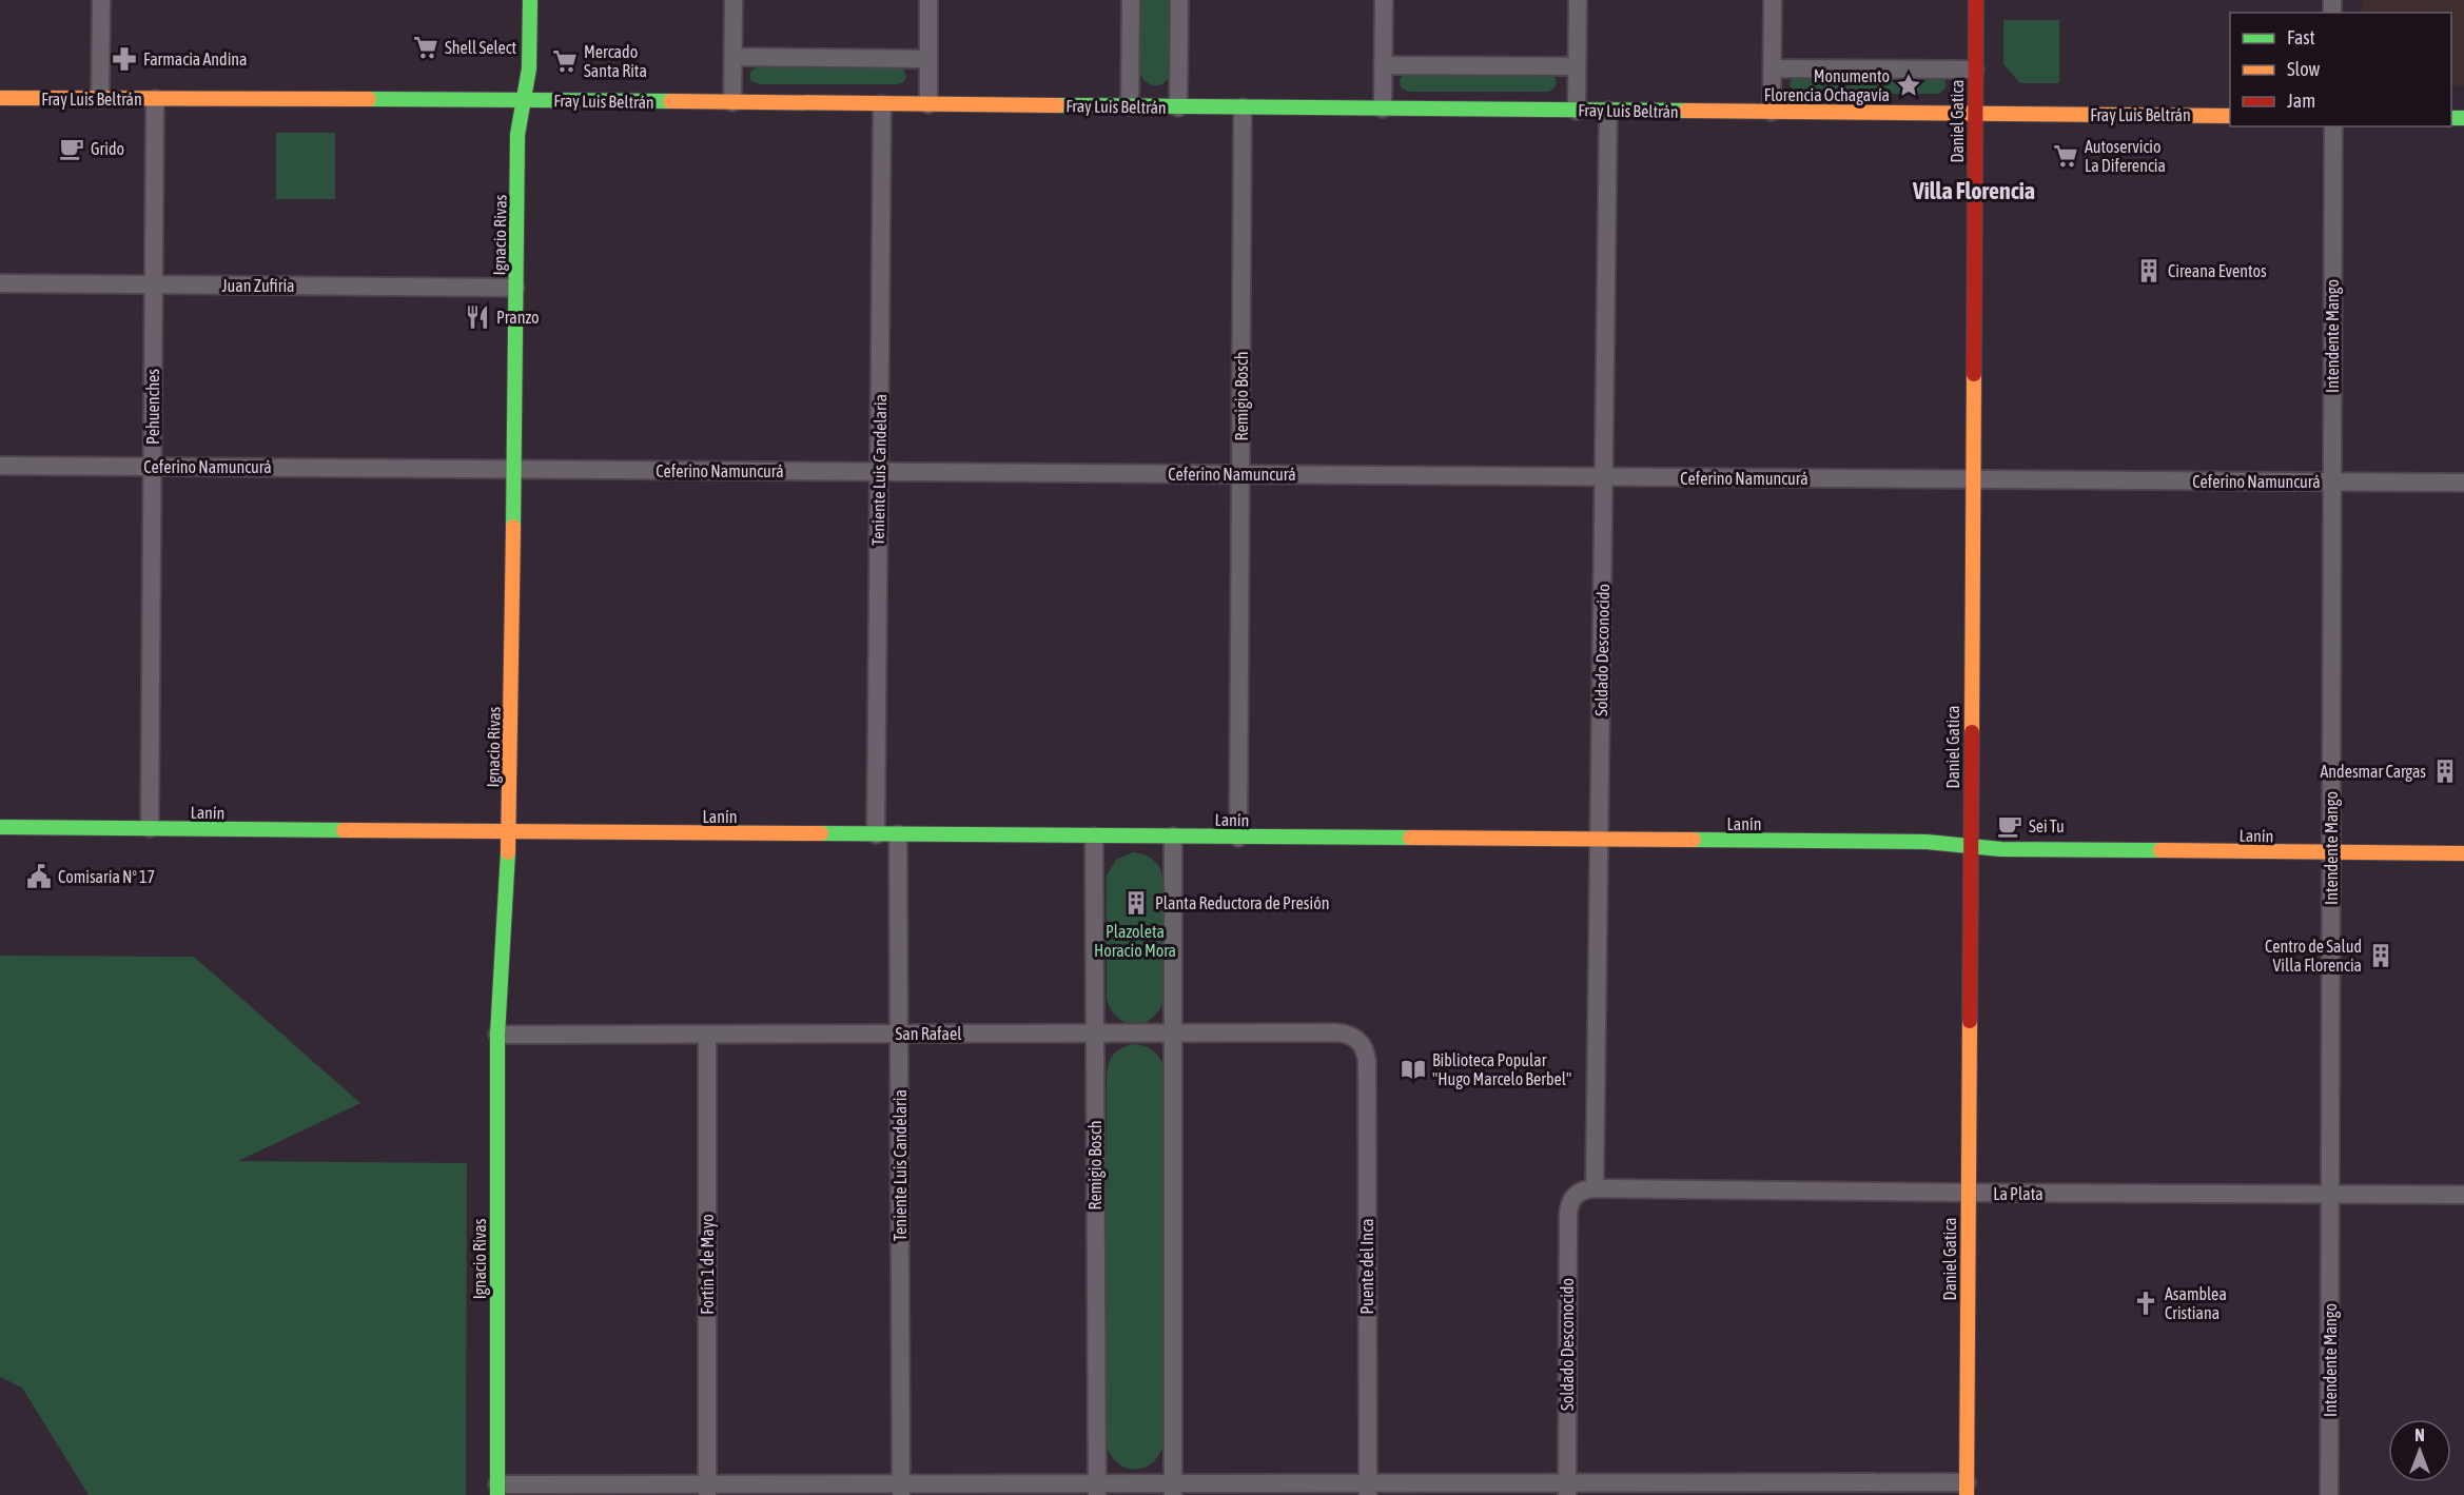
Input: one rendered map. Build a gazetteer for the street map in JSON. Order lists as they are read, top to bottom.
{
  "streets": {
    "main road": [
      "Fray Luis Beltrán",
      "Daniel Gatica",
      "Ignacio Rivas",
      "Lanín"
    ],
    "street": [
      "Juan Zufiría",
      "Intendente Mango",
      "Remigio Bosch",
      "Pehuenches",
      "Ceferino Namuncurá",
      "Teniente Luis Candelaria",
      "Soldado Desconocido",
      "San Rafael",
      "La Plata",
      "Fortín 1 de Mayo",
      "Puente del Inca"
    ]
  },
  "crossings": [
    ["Fray Luis Beltrán", "Daniel Gatica"],
    ["Fray Luis Beltrán", "Ignacio Rivas"],
    ["Fray Luis Beltrán", "Remigio Bosch"],
    ["Fray Luis Beltrán", "Pehuenches"],
    ["Fray Luis Beltrán", "Teniente Luis Candelaria"],
    ["Fray Luis Beltrán", "Soldado Desconocido"],
    ["Daniel Gatica", "Ceferino Namuncurá"],
    ["Daniel Gatica", "Lanín"],
    ["Daniel Gatica", "La Plata"],
    ["Ignacio Rivas", "Juan Zufiría"],
    ["Ignacio Rivas", "Ceferino Namuncurá"],
    ["Ignacio Rivas", "Lanín"],
    ["Ignacio Rivas", "San Rafael"],
    ["Juan Zufiría", "Pehuenches"],
    ["Intendente Mango", "Ceferino Namuncurá"],
    ["Intendente Mango", "Lanín"],
    ["Intendente Mango", "La Plata"],
    ["Remigio Bosch", "Ceferino Namuncurá"],
    ["Remigio Bosch", "Lanín"],
    ["Remigio Bosch", "San Rafael"],
    ["Pehuenches", "Ceferino Namuncurá"],
    ["Pehuenches", "Lanín"],
    ["Ceferino Namuncurá", "Teniente Luis Candelaria"],
    ["Ceferino Namuncurá", "Soldado Desconocido"],
    ["Teniente Luis Candelaria", "Lanín"],
    ["Teniente Luis Candelaria", "San Rafael"],
    ["Soldado Desconocido", "Lanín"],
    ["Soldado Desconocido", "La Plata"],
    ["San Rafael", "Fortín 1 de Mayo"],
    ["San Rafael", "Puente del Inca"]
  ],
  "districts": ["Villa Florencia"],
  "parks": ["Plazoleta Horacio Mora"],
  "places": {
    "supermarket": ["Shell Select", "Mercado Santa Rita", "Autoservicio La Diferencia"],
    "pharmacy": ["Farmacia Andina"],
    "place": ["Monumento Florencia Ochagavía"],
    "cafe": ["Grido", "Sei Tu"],
    "building": [
      "Cireana Eventos",
      "Andesmar Cargas",
      "Planta Reductora de Presión",
      "Centro de Salud Villa Florencia"
    ],
    "restaurant": ["Pranzo"],
    "public building": ["Comisaría N° 17"],
    "library": ["Biblioteca Popular \"Hugo Marcelo Berbel\""],
    "church": ["Asamblea Cristiana"]
  },
  "legend": ["Fast", "Slow", "Jam"],
  "north": "top"
}
